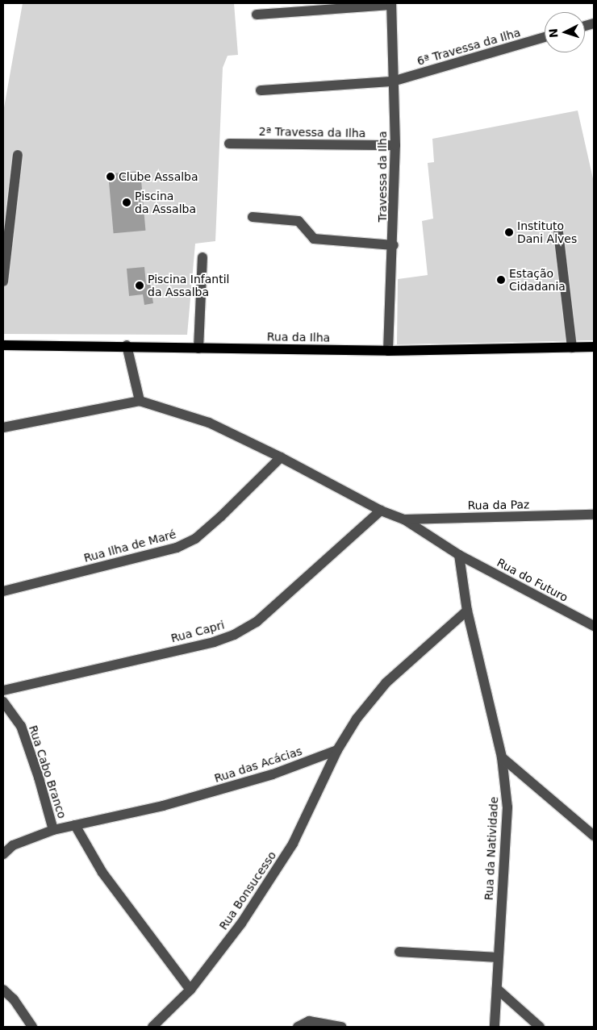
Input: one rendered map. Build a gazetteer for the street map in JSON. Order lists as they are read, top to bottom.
{
  "streets": {
    "main road": ["Rua da Ilha"],
    "street": [
      "6ª Travessa da Ilha",
      "2ª Travessa da Ilha",
      "Travessa da Ilha",
      "Rua da Paz",
      "Rua Ilha de Maré",
      "Rua do Futuro",
      "Rua Capri",
      "Rua das Acácias",
      "Rua Cabo Branco",
      "Rua da Natividade",
      "Rua Bonsucesso"
    ]
  },
  "crossings": [
    ["6ª Travessa da Ilha", "Travessa da Ilha"],
    ["2ª Travessa da Ilha", "Travessa da Ilha"],
    ["Travessa da Ilha", "Rua da Ilha"],
    ["Rua do Futuro", "Rua da Natividade"],
    ["Rua das Acácias", "Rua Cabo Branco"],
    ["Rua das Acácias", "Rua Bonsucesso"]
  ],
  "places": [
    "Clube Assalba",
    "Piscina da Assalba",
    "Instituto Dani Alves",
    "Estação Cidadania",
    "Piscina Infantil da Assalba"
  ],
  "north": "left"
}
